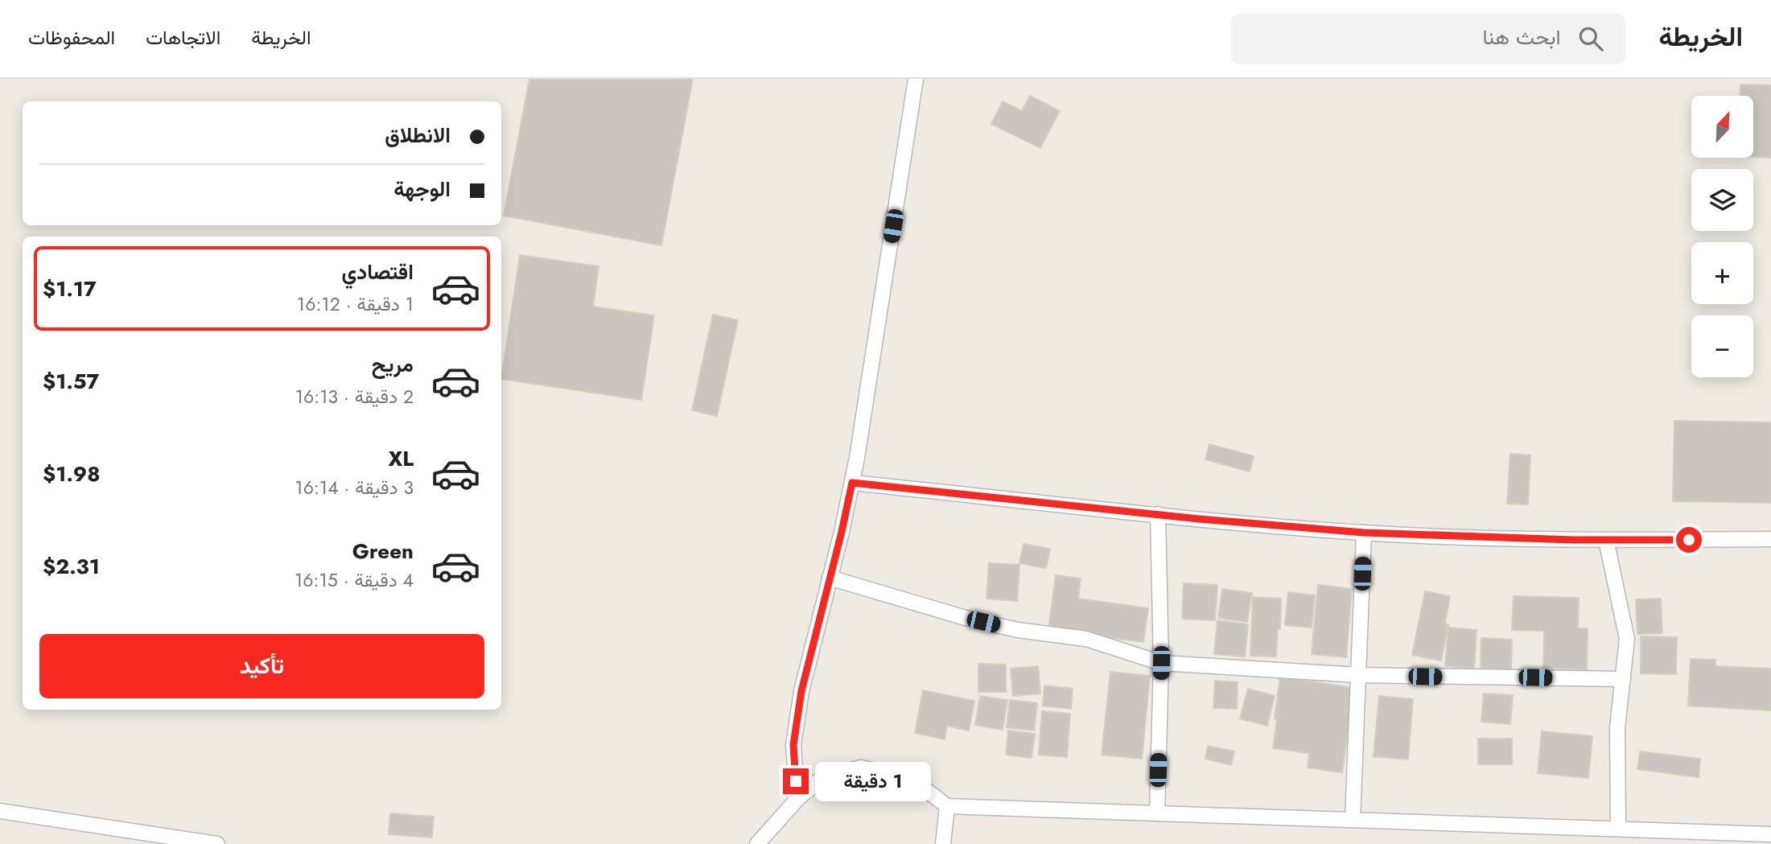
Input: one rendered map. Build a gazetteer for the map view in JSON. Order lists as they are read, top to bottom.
{
  "north": "top right",
  "page": {
    "header": "الخريطة",
    "search": "ابحث هنا",
    "nav": ["الخريطة", "الاتجاهات", "المحفوظات"],
    "map_buttons": ["+", "−"],
    "banner": ["الانطلاق", "الوجهة"],
    "list": [
      {
        "name": "اقتصادي",
        "note": "1 دقيقة · 16:12",
        "value": "$1.17"
      },
      {
        "name": "مريح",
        "note": "2 دقيقة · 16:13",
        "value": "$1.57"
      },
      {
        "name": "XL",
        "note": "3 دقيقة · 16:14",
        "value": "$1.98"
      },
      {
        "name": "Green",
        "note": "4 دقيقة · 16:15",
        "value": "$2.31"
      }
    ],
    "buttons": "تأكيد",
    "bubble": "1 دقيقة"
  }
}
